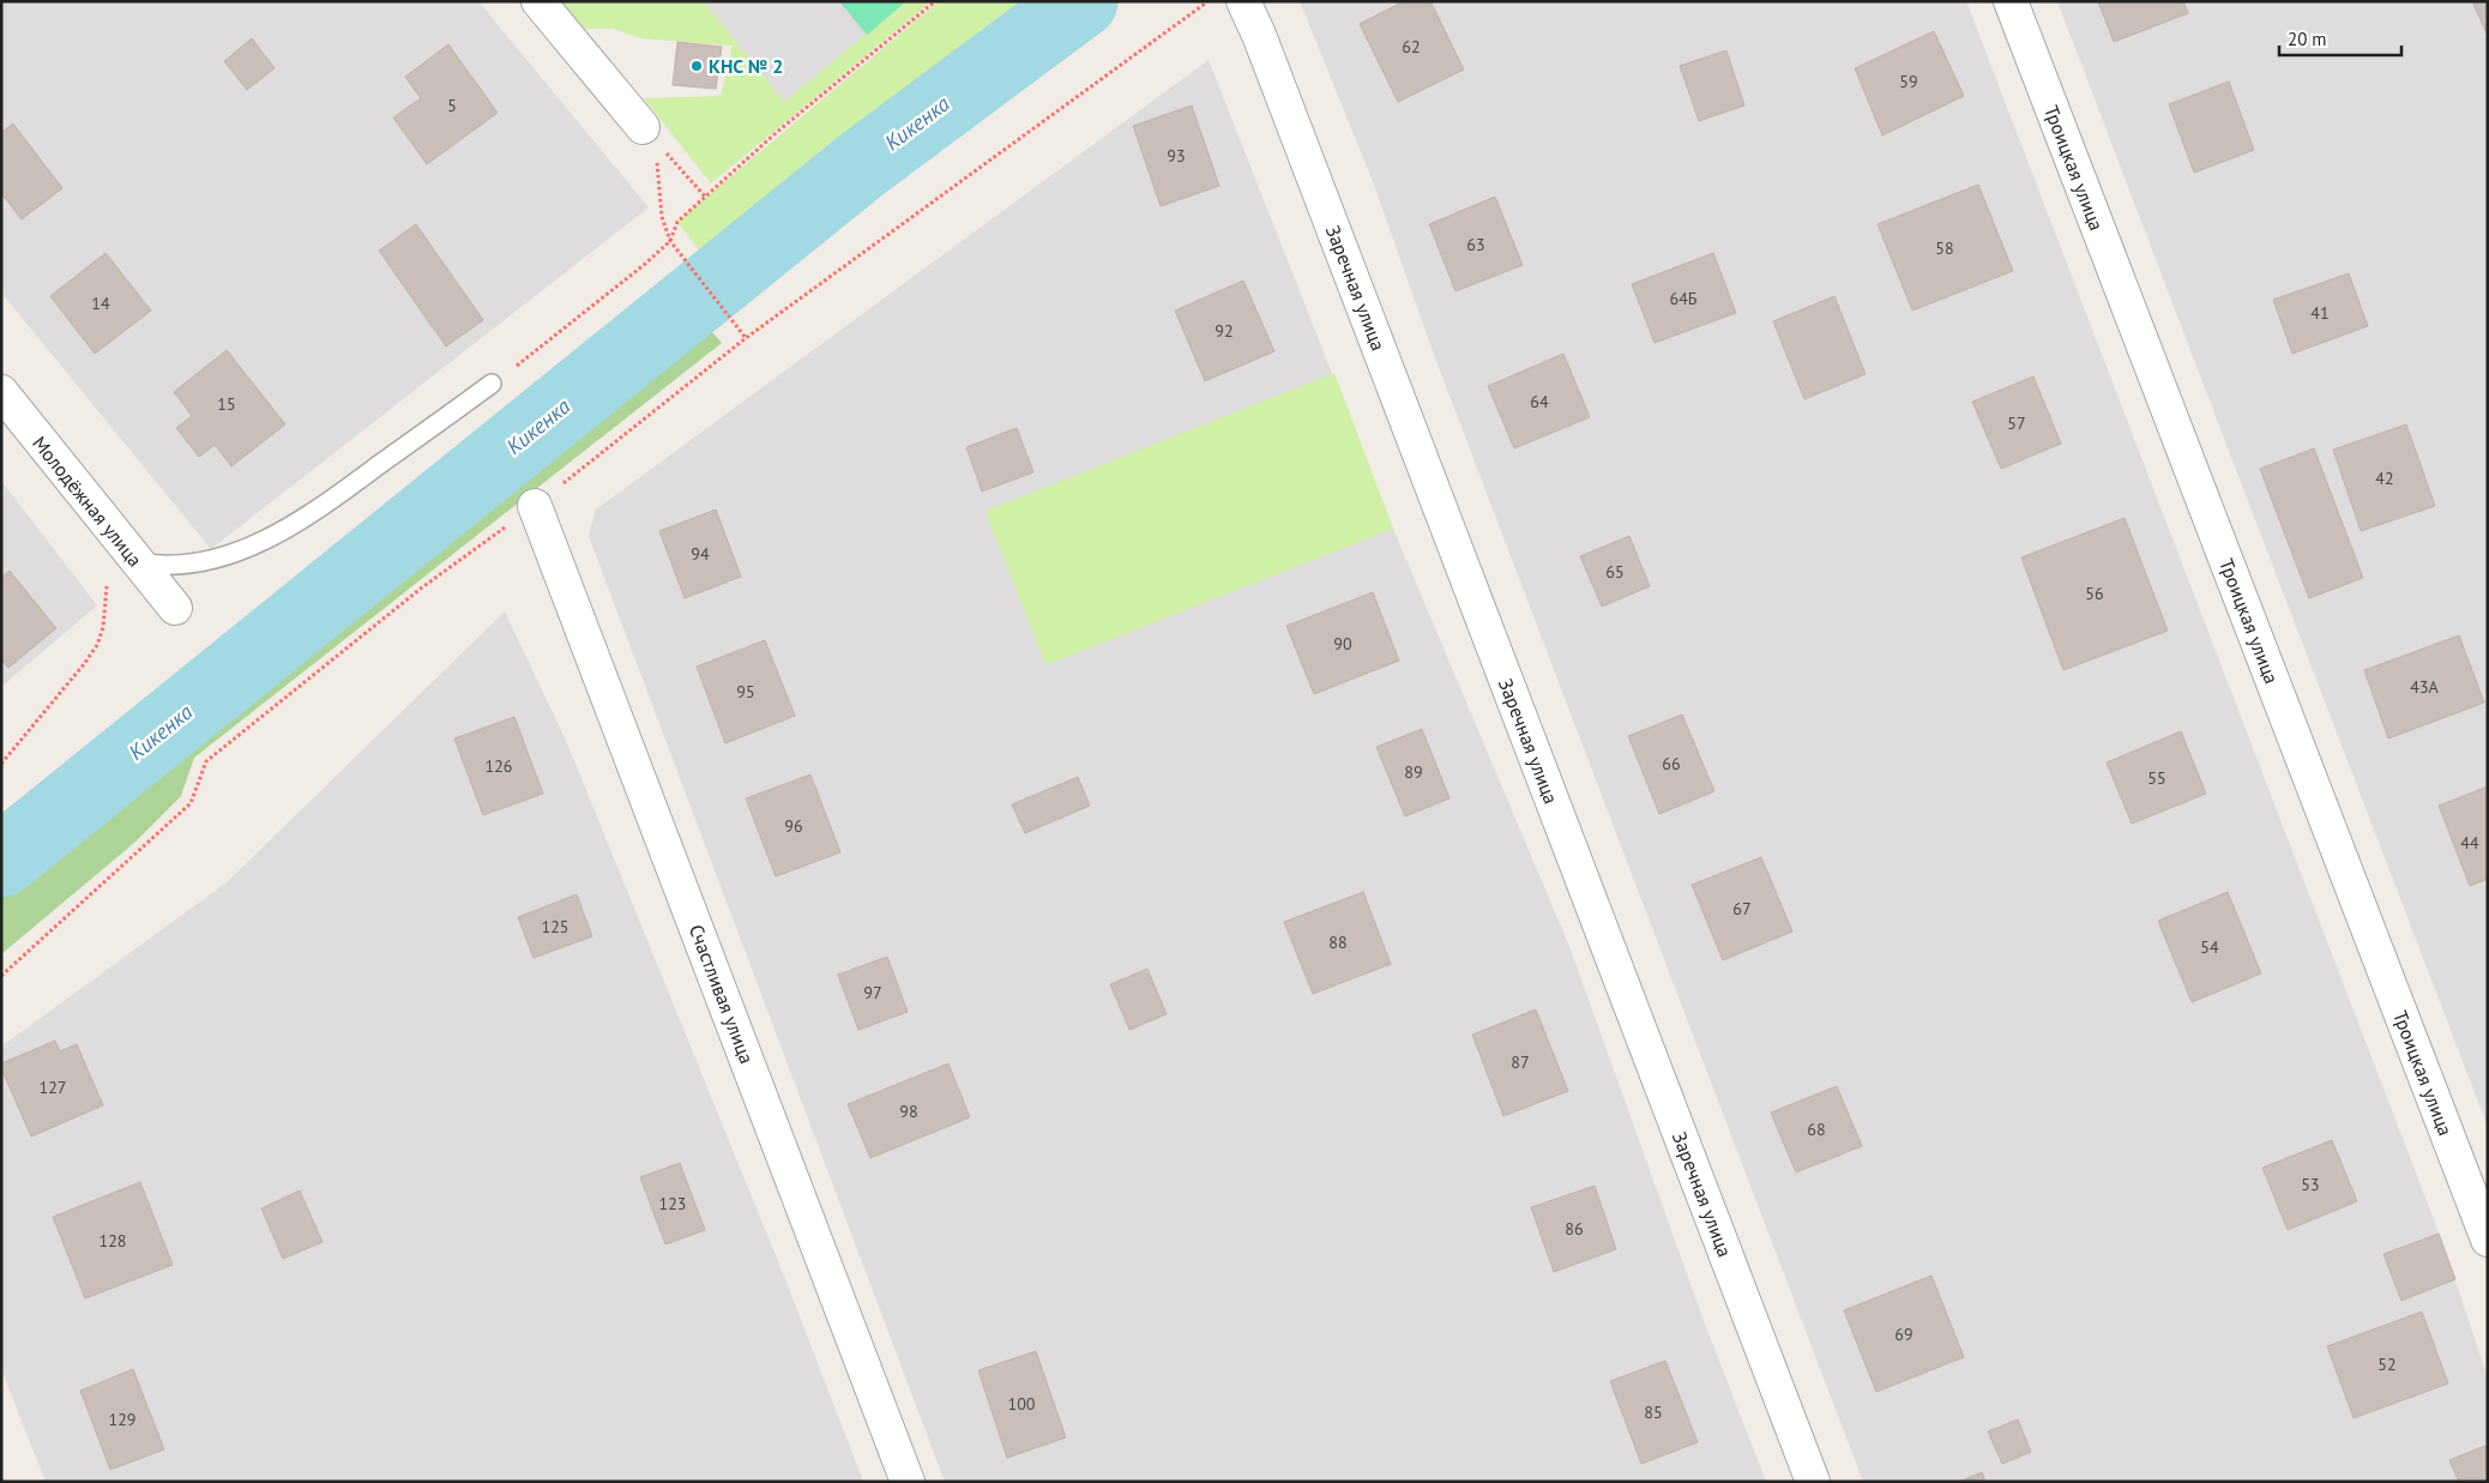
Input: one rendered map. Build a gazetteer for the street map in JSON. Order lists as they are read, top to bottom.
{
  "streets": {
    "street": [
      "Троицкая улица",
      "Заречная улица",
      "Молодёжная улица",
      "Счастливая улица"
    ]
  },
  "water": ["Кикенка"],
  "places": ["КНС № 2"],
  "house_numbers": [
    "62",
    "59",
    "5",
    "93",
    "63",
    "58",
    "64Б",
    "14",
    "41",
    "92",
    "64",
    "15",
    "57",
    "42",
    "94",
    "65",
    "56",
    "90",
    "43А",
    "95",
    "66",
    "126",
    "89",
    "55",
    "96",
    "44",
    "67",
    "125",
    "88",
    "54",
    "97",
    "87",
    "127",
    "98",
    "68",
    "53",
    "123",
    "86",
    "128",
    "69",
    "52",
    "100",
    "85",
    "129"
  ],
  "scale_bar": "20 m"
}
